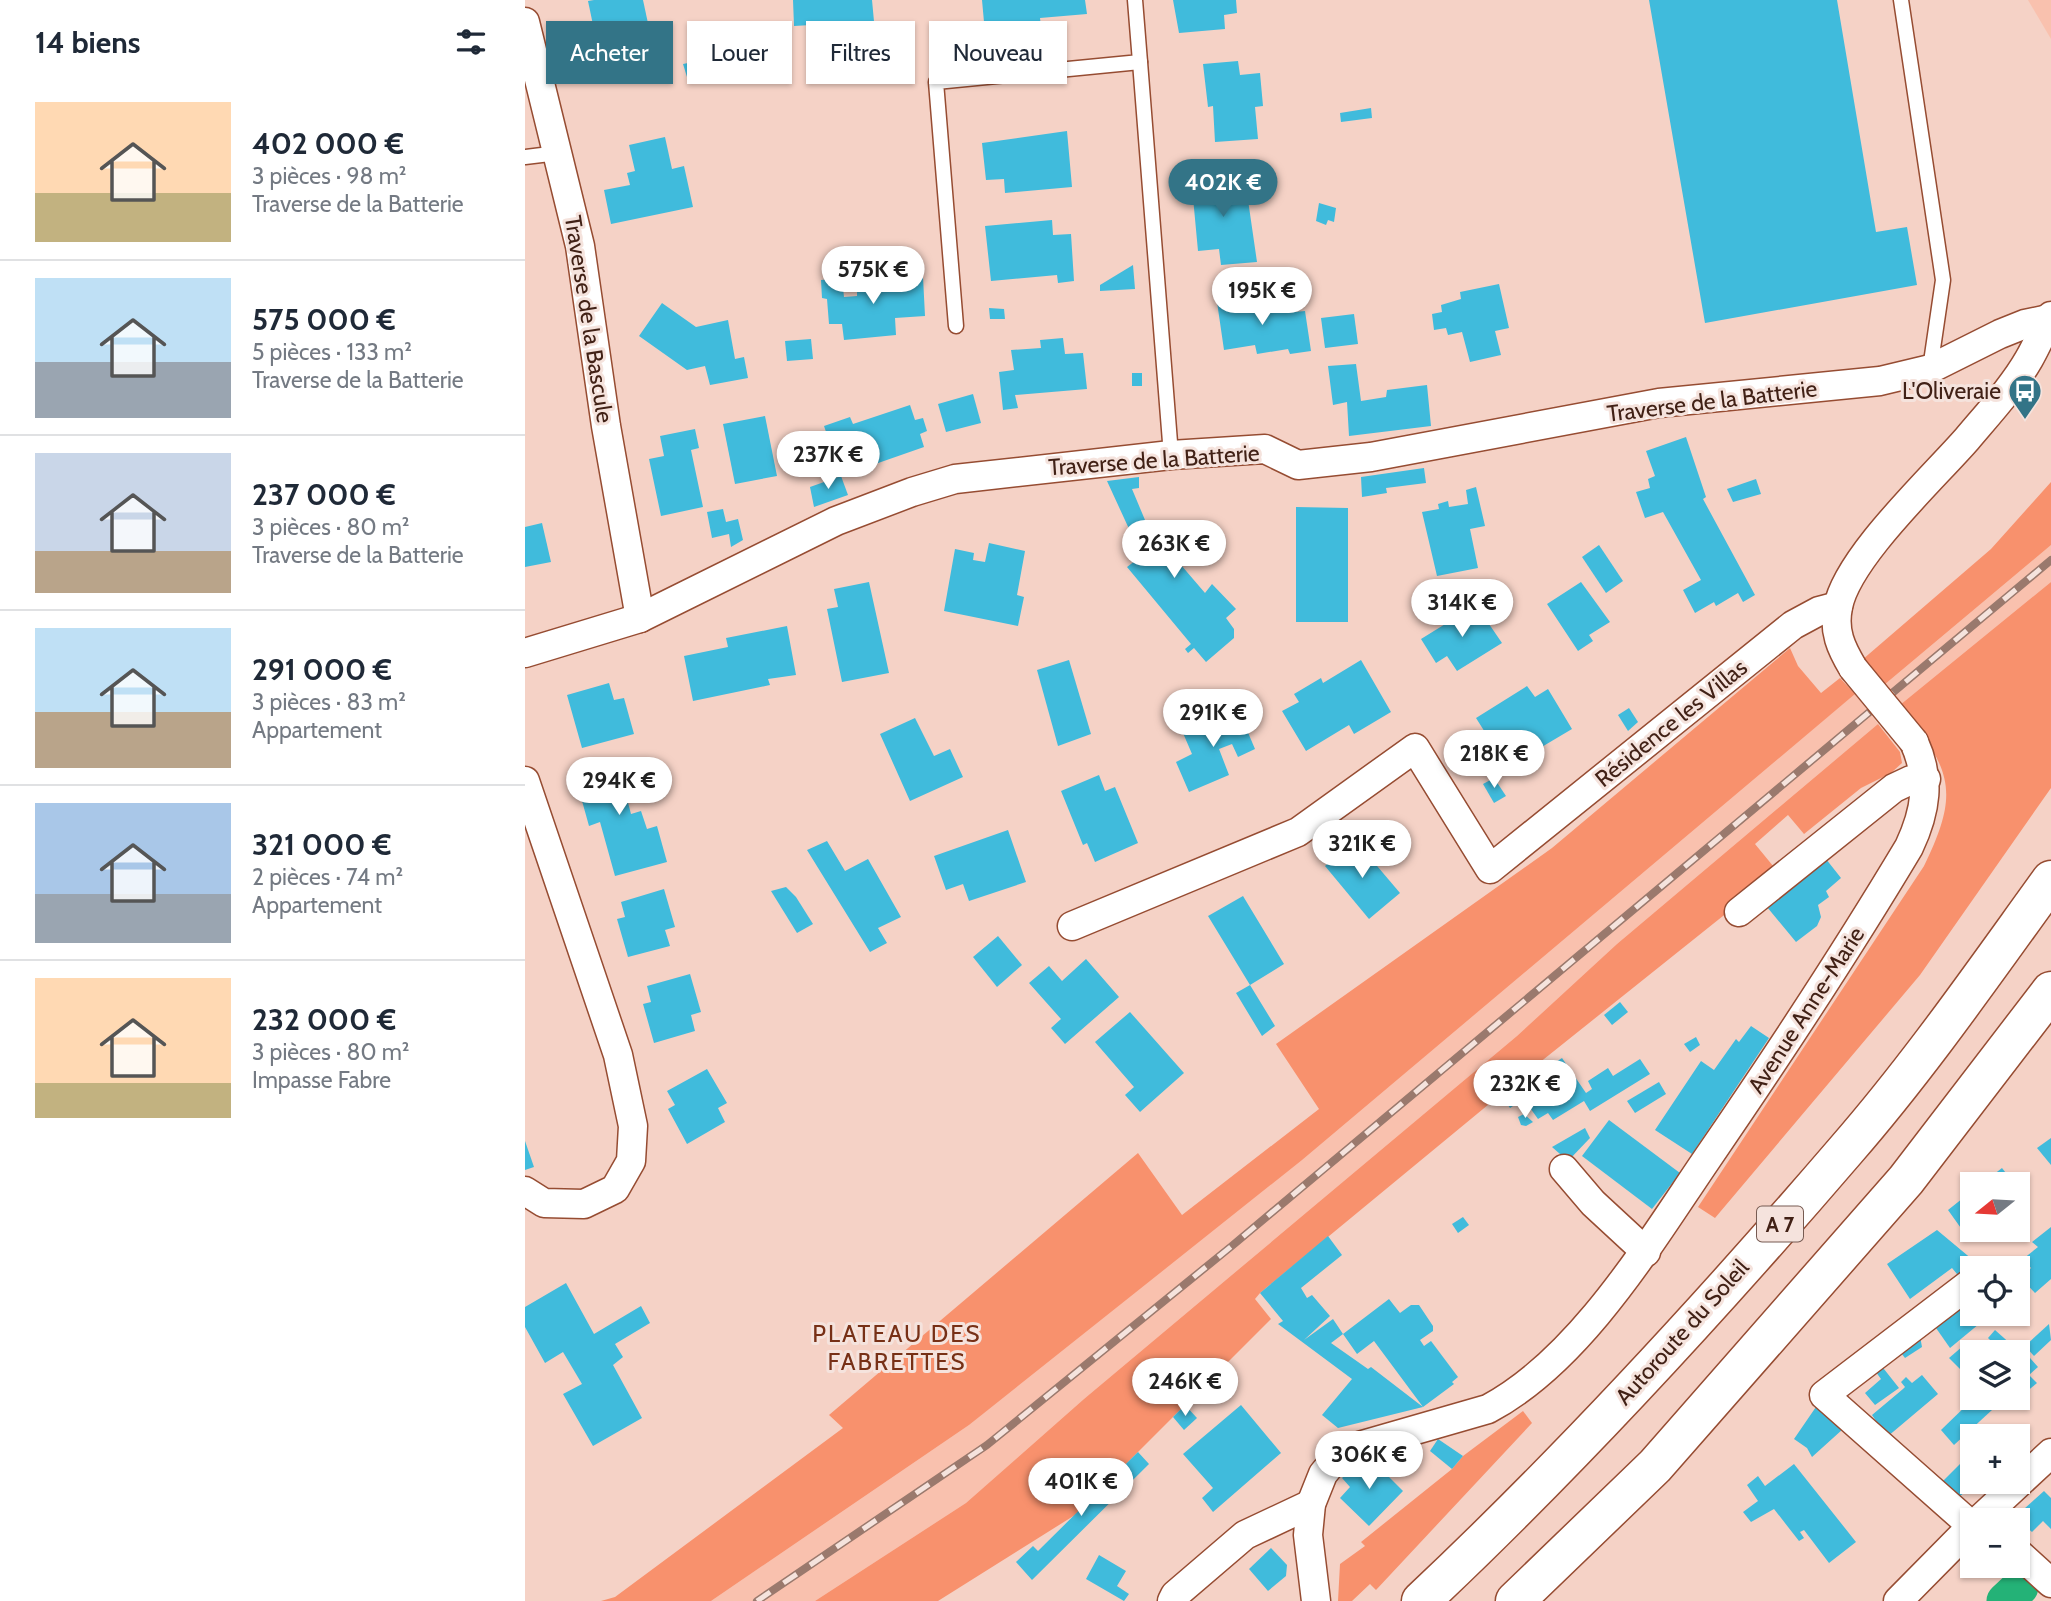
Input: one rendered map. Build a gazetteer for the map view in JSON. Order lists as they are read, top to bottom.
{
  "streets": {
    "highway": ["A 7", "Autoroute du Soleil"],
    "street": [
      "Traverse de la Bascule",
      "Traverse de la Batterie",
      "Résidence les Villas",
      "Avenue Anne-Marie"
    ]
  },
  "crossings": [
    ["Traverse de la Bascule", "Traverse de la Batterie"],
    ["Traverse de la Batterie", "Avenue Anne-Marie"],
    ["Résidence les Villas", "Avenue Anne-Marie"]
  ],
  "districts": ["PLATEAU DES FABRETTES"],
  "places": {
    "bus stop": ["L'Oliveraie"]
  },
  "north": "left",
  "page": {
    "heading": "14 biens",
    "chip": [
      "Acheter",
      "Louer",
      "Filtres",
      "Nouveau"
    ],
    "list": [
      {
        "name": "402 000 €",
        "note": "3 pièces · 98 m² · Traverse de la Batterie"
      },
      {
        "name": "575 000 €",
        "note": "5 pièces · 133 m² · Traverse de la Batterie"
      },
      {
        "name": "237 000 €",
        "note": "3 pièces · 80 m² · Traverse de la Batterie"
      },
      {
        "name": "291 000 €",
        "note": "3 pièces · 83 m² · Appartement"
      },
      {
        "name": "321 000 €",
        "note": "2 pièces · 74 m² · Appartement"
      },
      {
        "name": "232 000 €",
        "note": "3 pièces · 80 m² · Impasse Fabre"
      }
    ],
    "price": [
      "402K €",
      "575K €",
      "195K €",
      "237K €",
      "263K €",
      "314K €",
      "291K €",
      "218K €",
      "294K €",
      "321K €",
      "232K €",
      "246K €",
      "306K €",
      "401K €"
    ],
    "map_buttons": ["+", "−"]
  }
}
